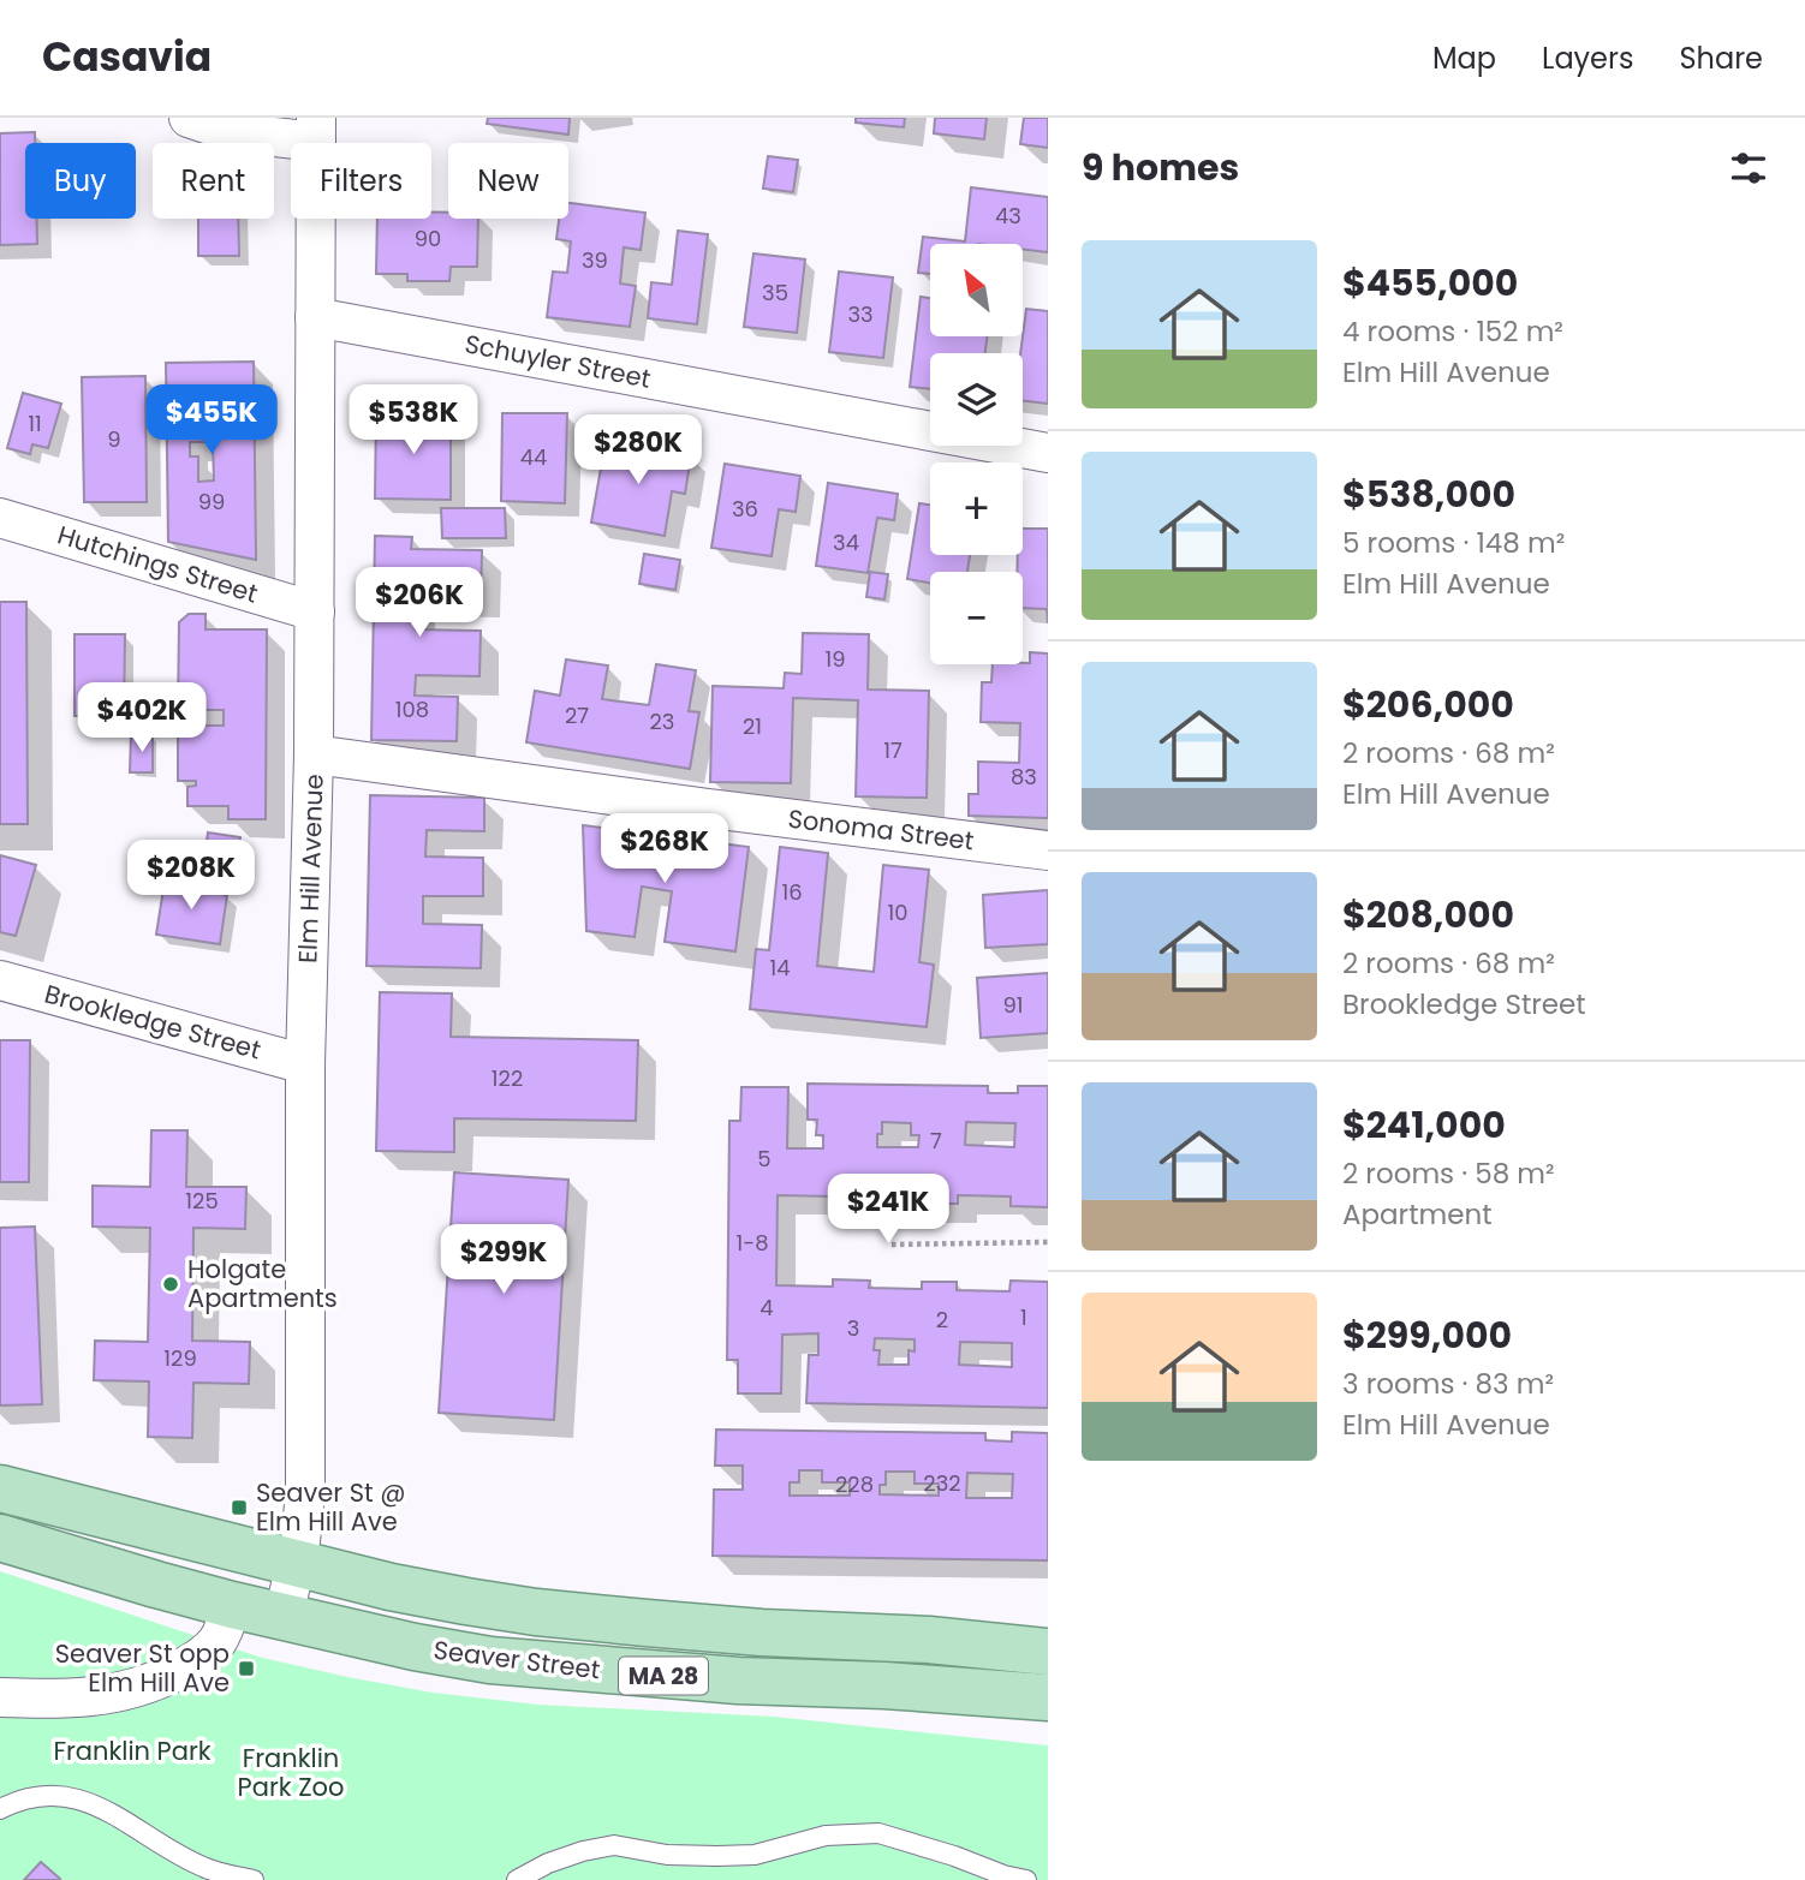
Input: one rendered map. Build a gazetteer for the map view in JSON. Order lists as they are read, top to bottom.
{
  "streets": {
    "main road": ["Seaver Street", "MA 28"],
    "street": [
      "Schuyler Street",
      "Hutchings Street",
      "Sonoma Street",
      "Elm Hill Avenue",
      "Brookledge Street"
    ]
  },
  "crossings": [
    ["Schuyler Street", "Elm Hill Avenue"],
    ["Hutchings Street", "Elm Hill Avenue"],
    ["Sonoma Street", "Elm Hill Avenue"],
    ["Elm Hill Avenue", "Brookledge Street"],
    ["Elm Hill Avenue", "Seaver Street"]
  ],
  "parks": ["Franklin Park", "Franklin Park Zoo"],
  "places": {
    "other": ["Holgate Apartments"],
    "transit": ["Seaver St @ Elm Hill Ave", "Seaver St opp Elm Hill Ave"]
  },
  "house_numbers": [
    "43",
    "90",
    "39",
    "35",
    "33",
    "11",
    "9",
    "44",
    "99",
    "36",
    "34",
    "19",
    "108",
    "27",
    "23",
    "21",
    "17",
    "83",
    "16",
    "10",
    "14",
    "91",
    "122",
    "7",
    "5",
    "125",
    "1-8",
    "4",
    "1",
    "2",
    "3",
    "129",
    "232",
    "228"
  ],
  "north": "top left",
  "page": {
    "header": "Casavia",
    "nav": ["Map", "Layers", "Share"],
    "heading": "9 homes",
    "chip": [
      "Buy",
      "Rent",
      "Filters",
      "New"
    ],
    "list": [
      {
        "name": "$455,000",
        "note": "4 rooms · 152 m² · Elm Hill Avenue"
      },
      {
        "name": "$538,000",
        "note": "5 rooms · 148 m² · Elm Hill Avenue"
      },
      {
        "name": "$206,000",
        "note": "2 rooms · 68 m² · Elm Hill Avenue"
      },
      {
        "name": "$208,000",
        "note": "2 rooms · 68 m² · Brookledge Street"
      },
      {
        "name": "$241,000",
        "note": "2 rooms · 58 m² · Apartment"
      },
      {
        "name": "$299,000",
        "note": "3 rooms · 83 m² · Elm Hill Avenue"
      }
    ],
    "map_buttons": ["+", "−"],
    "price": [
      "$455K",
      "$538K",
      "$280K",
      "$206K",
      "$402K",
      "$268K",
      "$208K",
      "$241K",
      "$299K"
    ]
  }
}
